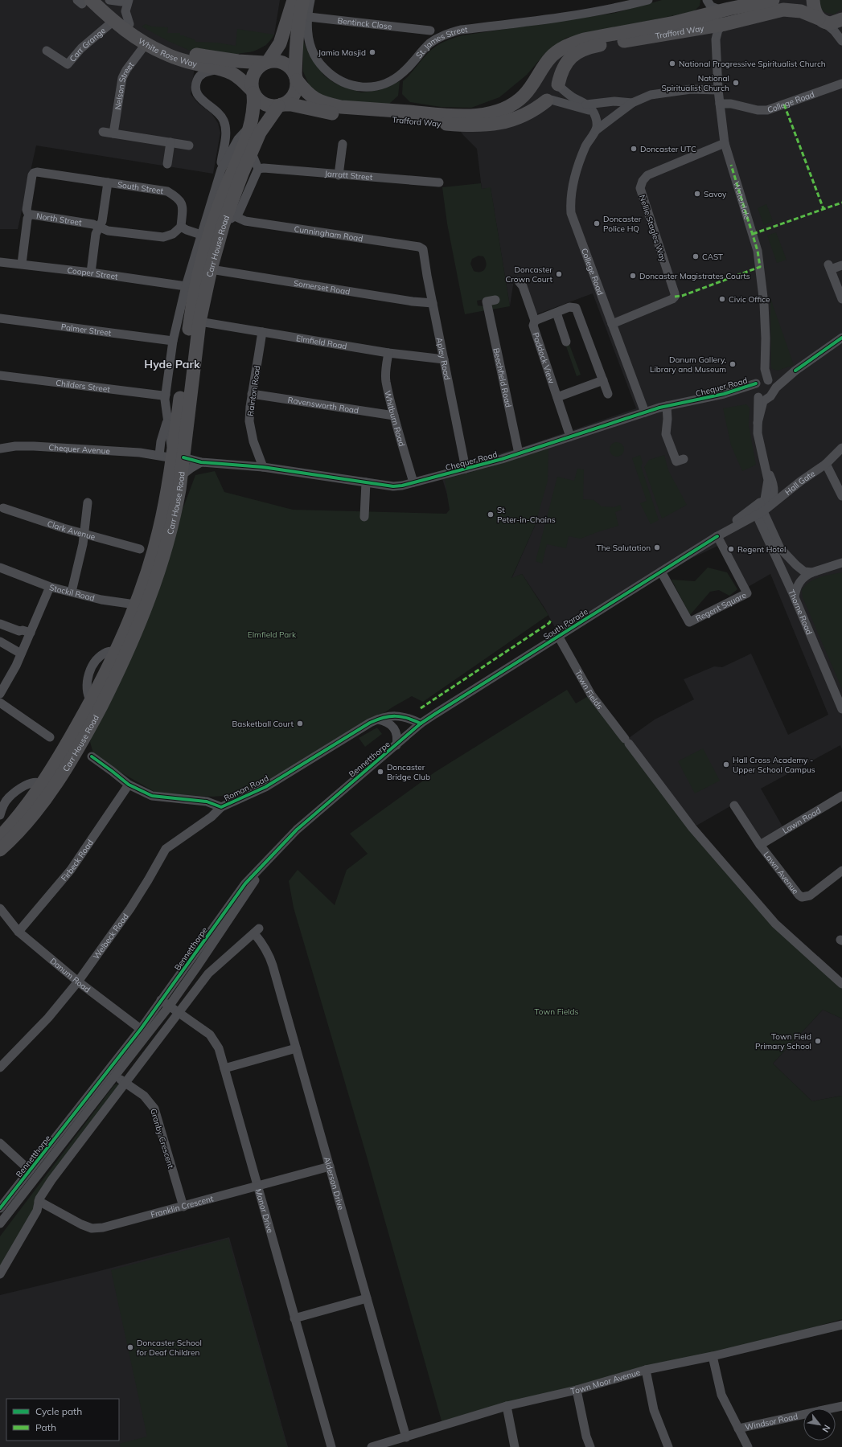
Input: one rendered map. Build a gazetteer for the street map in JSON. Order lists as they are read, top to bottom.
{
  "streets": {
    "highway": ["Trafford Way", "White Rose Way", "Carr House Road"],
    "street": [
      "Bentinck Close",
      "St. James Street",
      "Carr Grange",
      "Nelson Street",
      "College Road",
      "Jarratt Street",
      "South Street",
      "Waterdale",
      "North Street",
      "Nellie Stagles Way",
      "Cunningham Road",
      "Cooper Street",
      "Somerset Road",
      "Palmer Street",
      "Elmfield Road",
      "Apley Road",
      "Paddock View",
      "Beechfield Road",
      "Childers Street",
      "Chequer Road",
      "Rainton Road",
      "Ravensworth Road",
      "Whitburn Road",
      "Chequer Avenue",
      "Hall Gate",
      "Clark Avenue",
      "Stockil Road",
      "Regent Square",
      "Thorne Road",
      "South Parade",
      "Town Fields",
      "Bennetthorpe",
      "Roman Road",
      "Lawn Road",
      "Firbeck Road",
      "Lawn Avenue",
      "Welbeck Road",
      "Danum Road",
      "Granby Crescent",
      "Alderson Drive",
      "Franklin Crescent",
      "Manor Drive",
      "Town Moor Avenue",
      "Windsor Road"
    ]
  },
  "crossings": [
    ["Bentinck Close", "St. James Street"],
    ["Trafford Way", "White Rose Way"],
    ["Trafford Way", "Waterdale"],
    ["Trafford Way", "Carr House Road"],
    ["Carr Grange", "White Rose Way"],
    ["White Rose Way", "Nelson Street"],
    ["White Rose Way", "Carr House Road"],
    ["College Road", "Waterdale"],
    ["College Road", "Nellie Stagles Way"],
    ["College Road", "Chequer Road"],
    ["South Street", "North Street"],
    ["Waterdale", "Nellie Stagles Way"],
    ["Waterdale", "Chequer Road"],
    ["North Street", "Cooper Street"],
    ["Cunningham Road", "Carr House Road"],
    ["Cunningham Road", "Apley Road"],
    ["Carr House Road", "Somerset Road"],
    ["Carr House Road", "Elmfield Road"],
    ["Carr House Road", "Chequer Road"],
    ["Carr House Road", "Chequer Avenue"],
    ["Carr House Road", "Stockil Road"],
    ["Somerset Road", "Apley Road"],
    ["Elmfield Road", "Apley Road"],
    ["Elmfield Road", "Rainton Road"],
    ["Elmfield Road", "Whitburn Road"],
    ["Apley Road", "Chequer Road"],
    ["Paddock View", "Chequer Road"],
    ["Beechfield Road", "Chequer Road"],
    ["Chequer Road", "Rainton Road"],
    ["Chequer Road", "Whitburn Road"],
    ["Chequer Road", "Chequer Avenue"],
    ["Rainton Road", "Ravensworth Road"],
    ["Ravensworth Road", "Whitburn Road"],
    ["Hall Gate", "Thorne Road"],
    ["Hall Gate", "South Parade"],
    ["Regent Square", "South Parade"],
    ["Thorne Road", "South Parade"],
    ["South Parade", "Town Fields"],
    ["South Parade", "Bennetthorpe"],
    ["South Parade", "Roman Road"],
    ["Bennetthorpe", "Roman Road"],
    ["Bennetthorpe", "Danum Road"],
    ["Bennetthorpe", "Granby Crescent"],
    ["Bennetthorpe", "Alderson Drive"],
    ["Bennetthorpe", "Manor Drive"],
    ["Roman Road", "Firbeck Road"],
    ["Roman Road", "Welbeck Road"],
    ["Lawn Road", "Lawn Avenue"],
    ["Firbeck Road", "Danum Road"],
    ["Welbeck Road", "Danum Road"],
    ["Granby Crescent", "Franklin Crescent"],
    ["Alderson Drive", "Franklin Crescent"],
    ["Alderson Drive", "Town Moor Avenue"],
    ["Franklin Crescent", "Manor Drive"]
  ],
  "districts": ["Hyde Park"],
  "parks": ["Elmfield Park", "Town Fields"],
  "places": [
    "Jamia Masjid",
    "National Progressive Spiritualist Church",
    "National Spiritualist Church",
    "Doncaster UTC",
    "Savoy",
    "Doncaster Police HQ",
    "CAST",
    "Doncaster Crown Court",
    "Doncaster Magistrates Courts",
    "Civic Office",
    "Danum Gallery, Library and Museum",
    "St Peter-in-Chains",
    "The Salutation",
    "Regent Hotel",
    "Basketball Court",
    "Hall Cross Academy - Upper School Campus",
    "Doncaster Bridge Club",
    "Town Field Primary School",
    "Doncaster School for Deaf Children"
  ],
  "legend": ["Cycle path", "Path"],
  "north": "bottom right"
}
